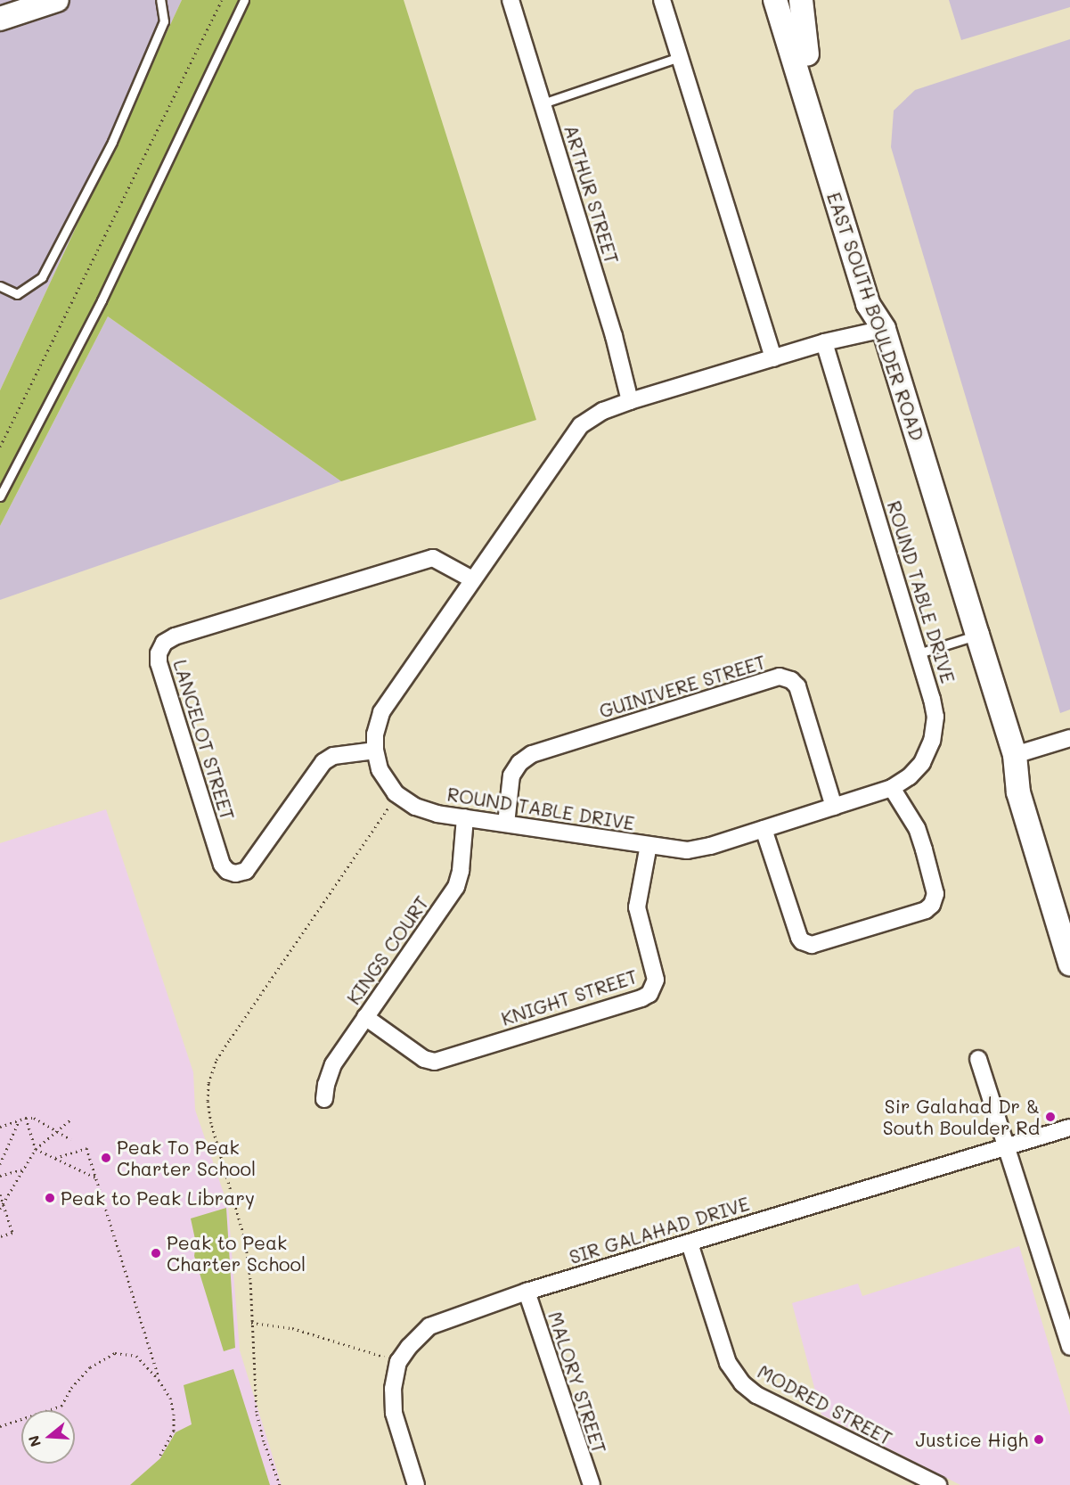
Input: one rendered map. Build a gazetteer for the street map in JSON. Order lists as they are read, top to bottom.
{
  "streets": {
    "main road": ["EAST SOUTH BOULDER ROAD"],
    "street": [
      "ARTHUR STREET",
      "ROUND TABLE DRIVE",
      "GUINIVERE STREET",
      "LANCELOT STREET",
      "KINGS COURT",
      "KNIGHT STREET",
      "SIR GALAHAD DRIVE",
      "MALORY STREET",
      "MODRED STREET"
    ]
  },
  "crossings": [
    ["ARTHUR STREET", "ROUND TABLE DRIVE"],
    ["EAST SOUTH BOULDER ROAD", "ROUND TABLE DRIVE"],
    ["ROUND TABLE DRIVE", "GUINIVERE STREET"],
    ["ROUND TABLE DRIVE", "LANCELOT STREET"],
    ["ROUND TABLE DRIVE", "KINGS COURT"],
    ["ROUND TABLE DRIVE", "KNIGHT STREET"],
    ["KINGS COURT", "KNIGHT STREET"],
    ["SIR GALAHAD DRIVE", "MALORY STREET"],
    ["SIR GALAHAD DRIVE", "MODRED STREET"]
  ],
  "places": [
    "Sir Galahad Dr & South Boulder Rd",
    "Peak To Peak Charter School",
    "Peak to Peak Library",
    "Peak to Peak Charter School",
    "Justice High"
  ],
  "north": "left"
}
